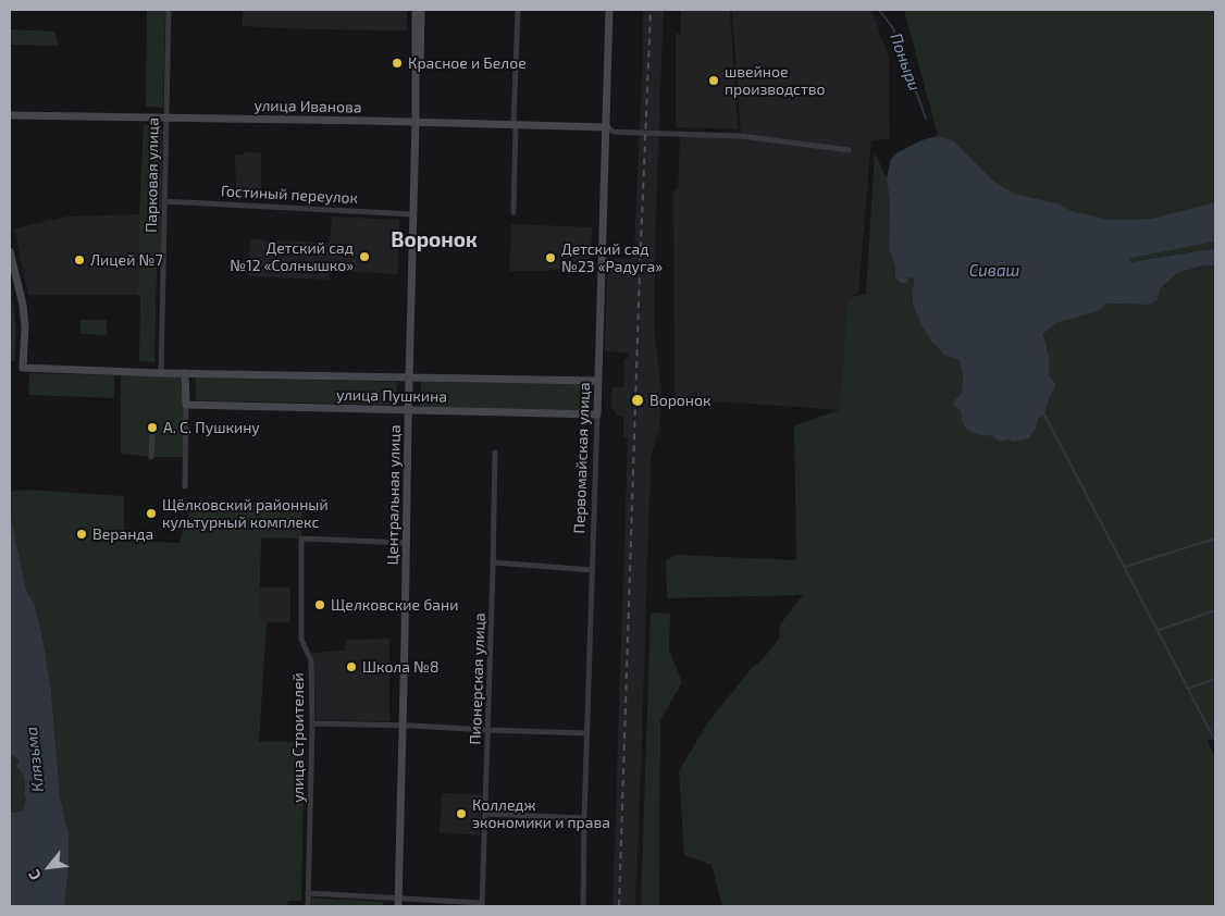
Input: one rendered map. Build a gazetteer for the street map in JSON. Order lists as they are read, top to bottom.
{
  "streets": {
    "street": [
      "улица Иванова",
      "Парковая улица",
      "Гостиный переулок",
      "улица Пушкина",
      "Первомайская улица",
      "Центральная улица",
      "Пионерская улица",
      "улица Строителей"
    ]
  },
  "crossings": [
    ["улица Иванова", "Парковая улица"],
    ["улица Иванова", "Первомайская улица"],
    ["улица Иванова", "Центральная улица"],
    ["Парковая улица", "Гостиный переулок"],
    ["Гостиный переулок", "Центральная улица"],
    ["улица Пушкина", "Первомайская улица"],
    ["улица Пушкина", "Центральная улица"],
    ["Центральная улица", "улица Строителей"]
  ],
  "districts": ["Воронок"],
  "water": ["Поныри", "Сиваш", "Клязьма"],
  "places": [
    "Красное и Белое",
    "швейное производство",
    "Детский сад №12 «Солнышко»",
    "Детский сад №23 «Радуга»",
    "Лицей №7",
    "Воронок",
    "А. С. Пушкину",
    "Щёлковский районный культурный комплекс",
    "Веранда",
    "Щелковские бани",
    "Школа №8",
    "Колледж экономики и права"
  ],
  "north": "bottom left"
}
